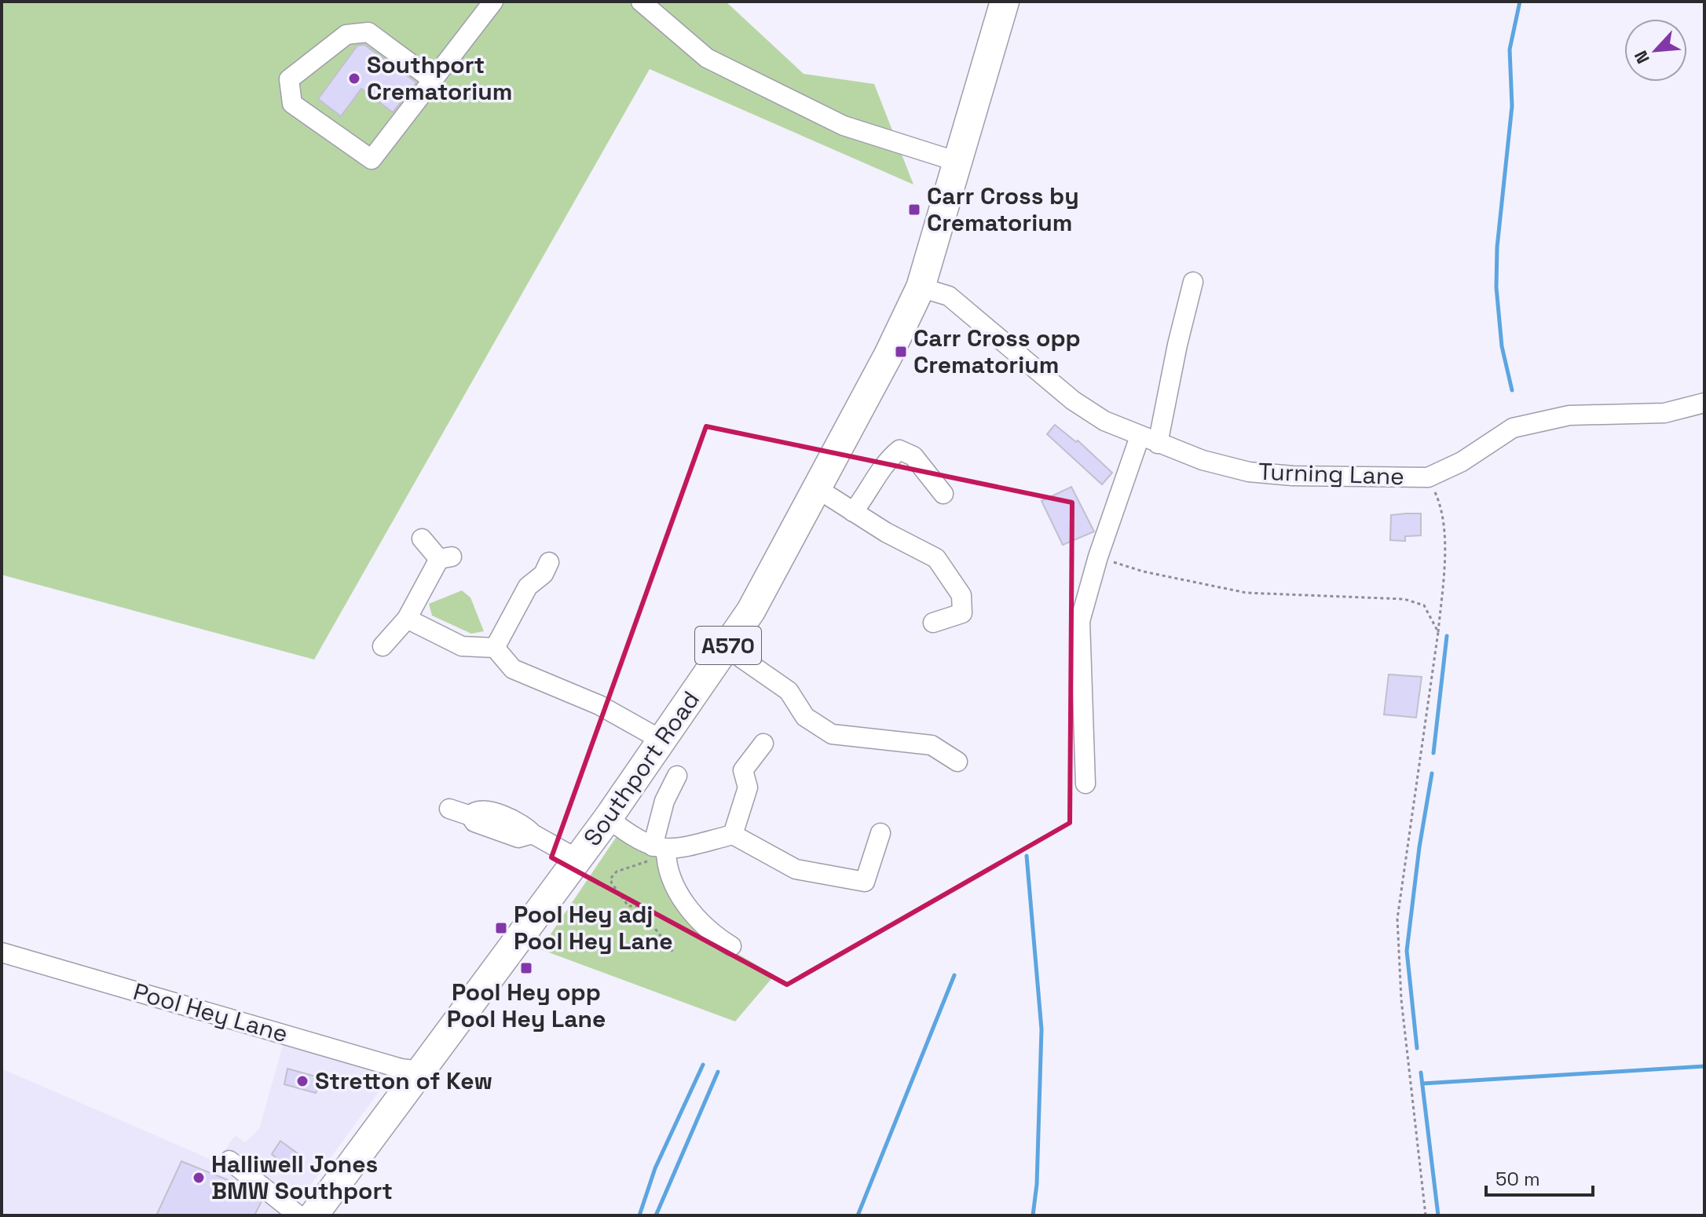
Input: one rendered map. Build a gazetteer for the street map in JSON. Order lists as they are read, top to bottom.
{
  "streets": {
    "highway": ["A570", "Southport Road"],
    "street": ["Turning Lane", "Pool Hey Lane"]
  },
  "crossings": [
    ["Turning Lane", "Southport Road"],
    ["Southport Road", "Pool Hey Lane"]
  ],
  "places": {
    "other": ["Southport Crematorium", "Stretton of Kew", "Halliwell Jones BMW Southport"],
    "transit": [
      "Carr Cross by Crematorium",
      "Carr Cross opp Crematorium",
      "Pool Hey adj Pool Hey Lane",
      "Pool Hey opp Pool Hey Lane"
    ]
  },
  "scale_bar": "50 m",
  "north": "bottom left"
}
